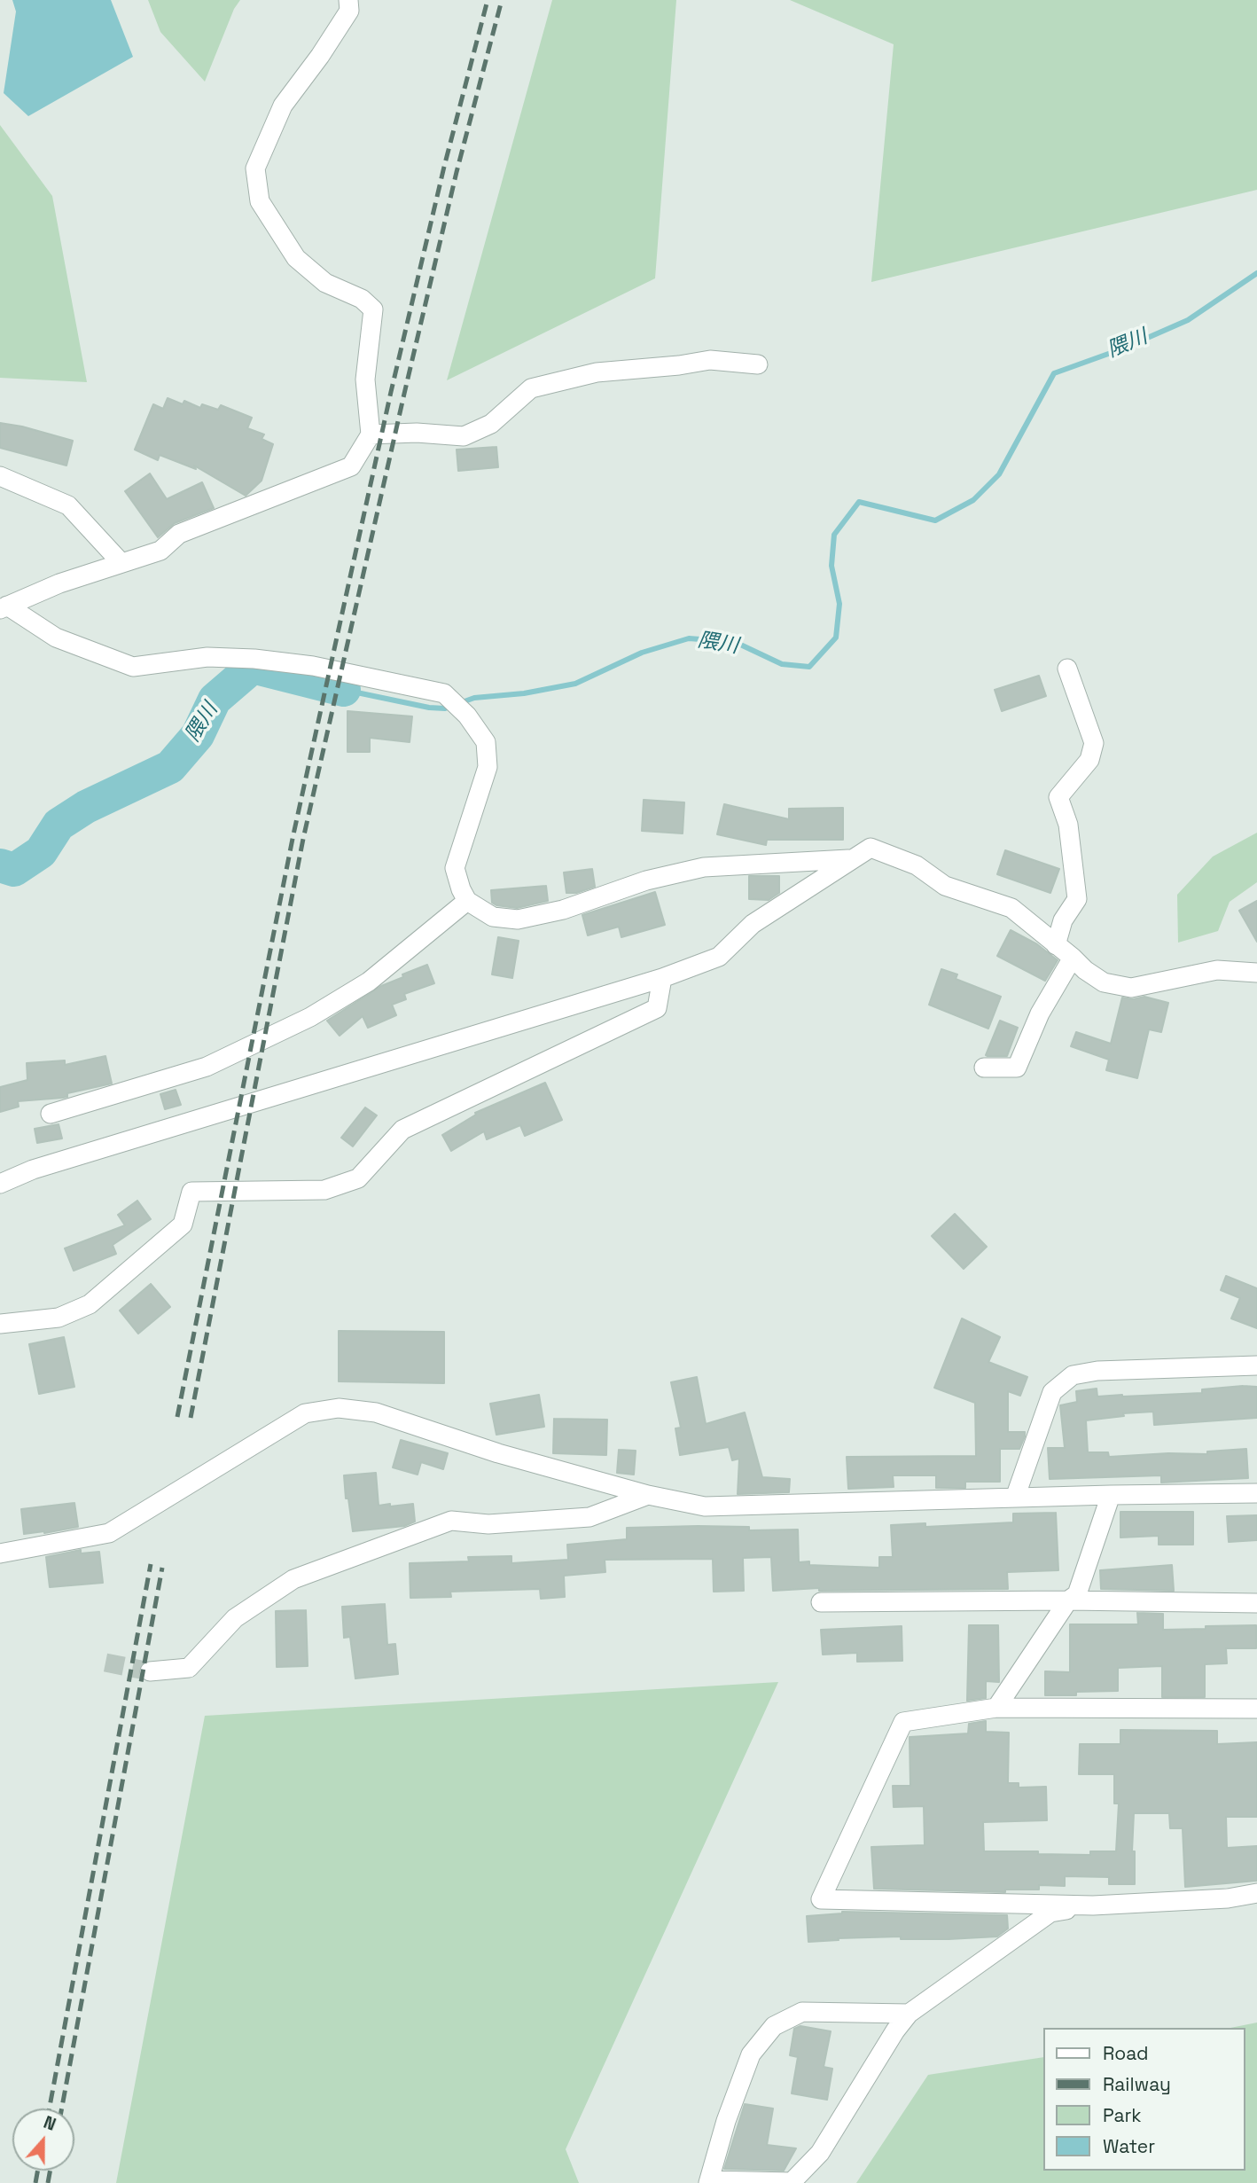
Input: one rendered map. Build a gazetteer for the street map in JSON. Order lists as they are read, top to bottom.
{
  "water": ["隈川"],
  "legend": [
    "Road",
    "Railway",
    "Park",
    "Water"
  ],
  "north": "top"
}
